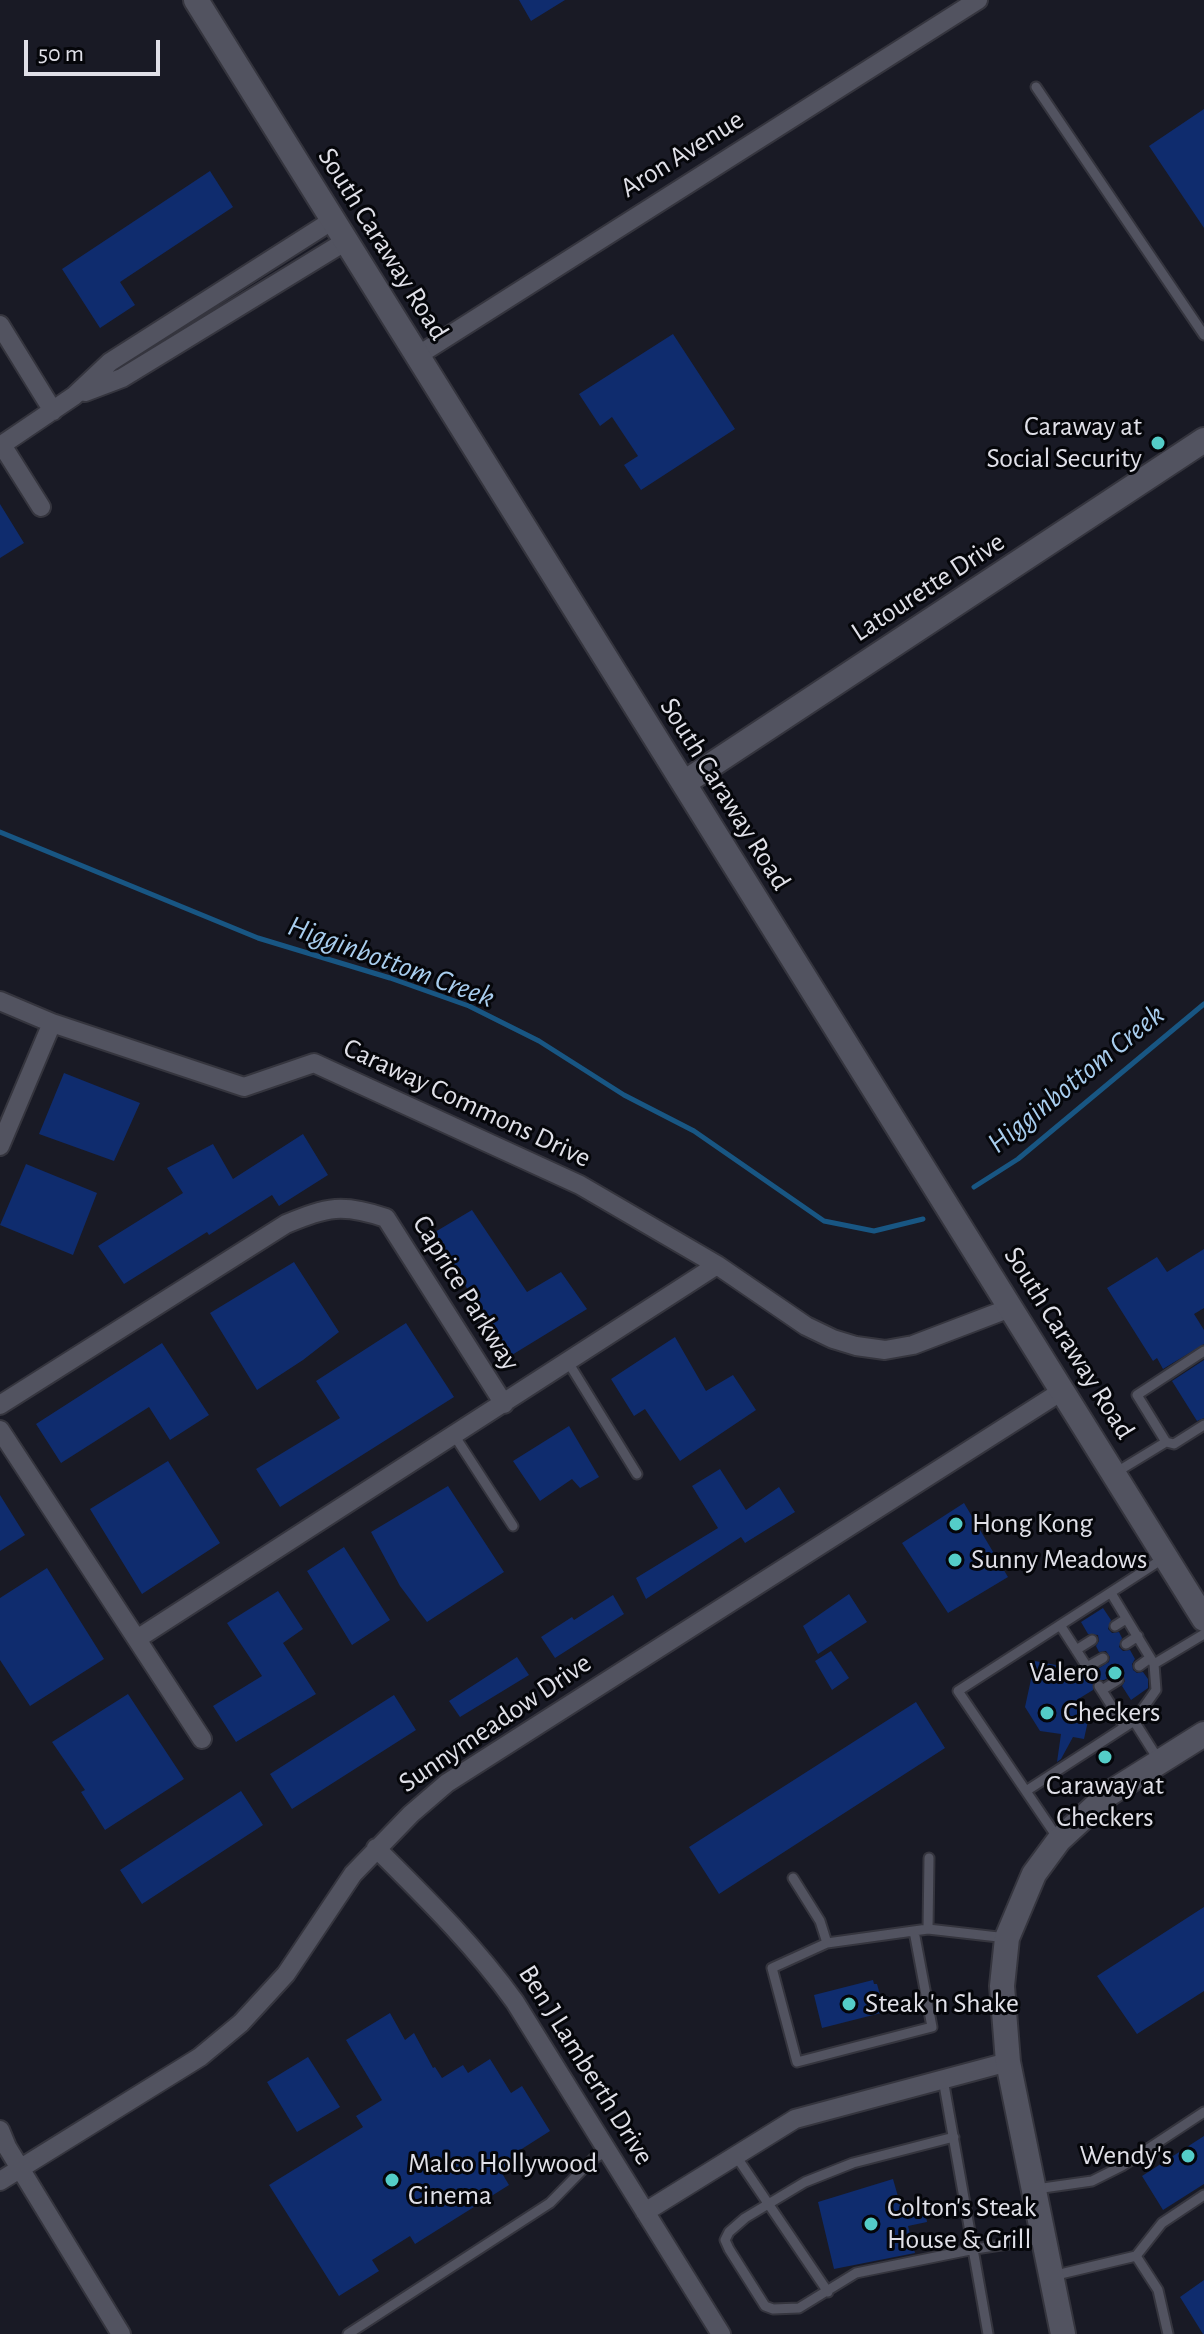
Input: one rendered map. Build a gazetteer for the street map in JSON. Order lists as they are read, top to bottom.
{
  "streets": {
    "street": [
      "Aron Avenue",
      "South Caraway Road",
      "Latourette Drive",
      "Caraway Commons Drive",
      "Caprice Parkway",
      "Sunnymeadow Drive",
      "Ben J Lamberth Drive"
    ]
  },
  "crossings": [
    ["Aron Avenue", "South Caraway Road"],
    ["South Caraway Road", "Latourette Drive"],
    ["South Caraway Road", "Sunnymeadow Drive"],
    ["Caraway Commons Drive", "Caprice Parkway"],
    ["Sunnymeadow Drive", "Ben J Lamberth Drive"]
  ],
  "water": ["Higginbottom Creek"],
  "places": [
    "Caraway at Social Security",
    "Hong Kong",
    "Sunny Meadows",
    "Valero",
    "Checkers",
    "Caraway at Checkers",
    "Steak 'n Shake",
    "Wendy's",
    "Malco Hollywood Cinema",
    "Colton's Steak House & Grill"
  ],
  "scale_bar": "50 m"
}
